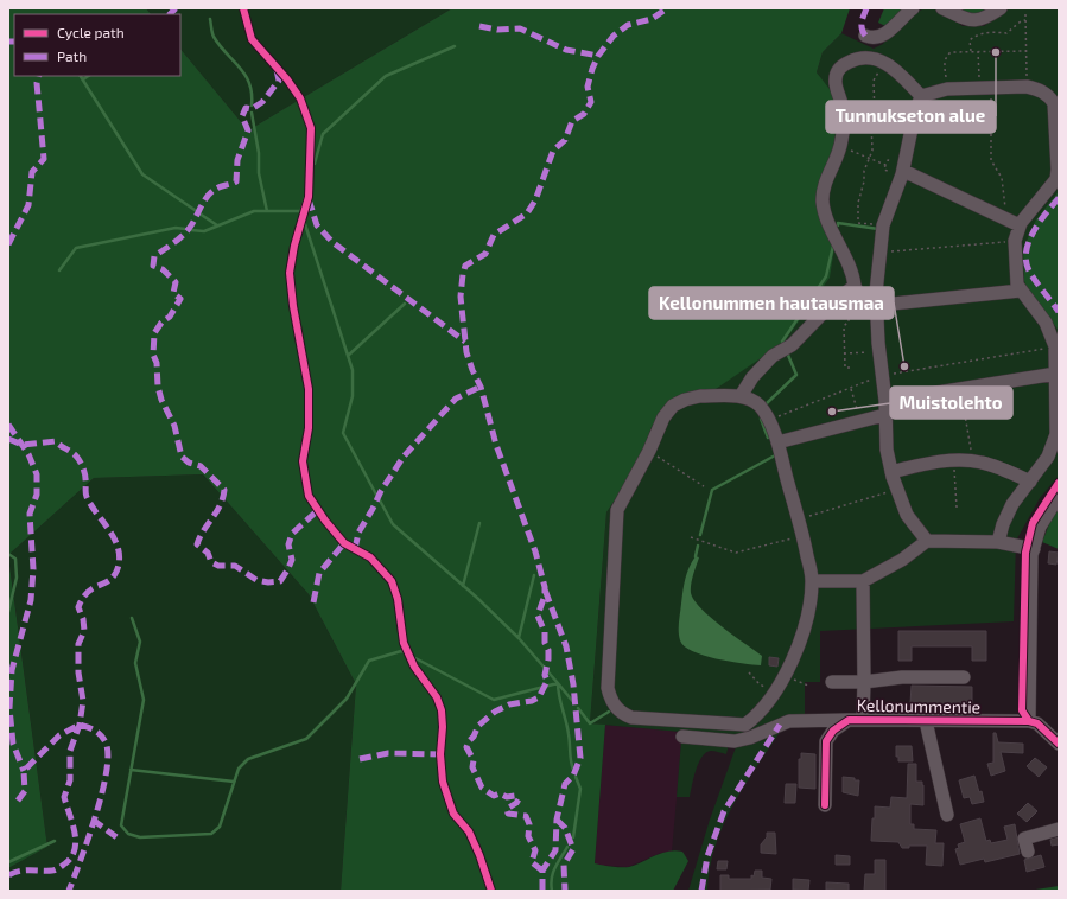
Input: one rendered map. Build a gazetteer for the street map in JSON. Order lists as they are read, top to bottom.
{
  "streets": {
    "street": ["Kellonummentie"]
  },
  "places": ["Tunnukseton alue", "Kellonummen hautausmaa", "Muistolehto"],
  "legend": ["Cycle path", "Path"]
}
